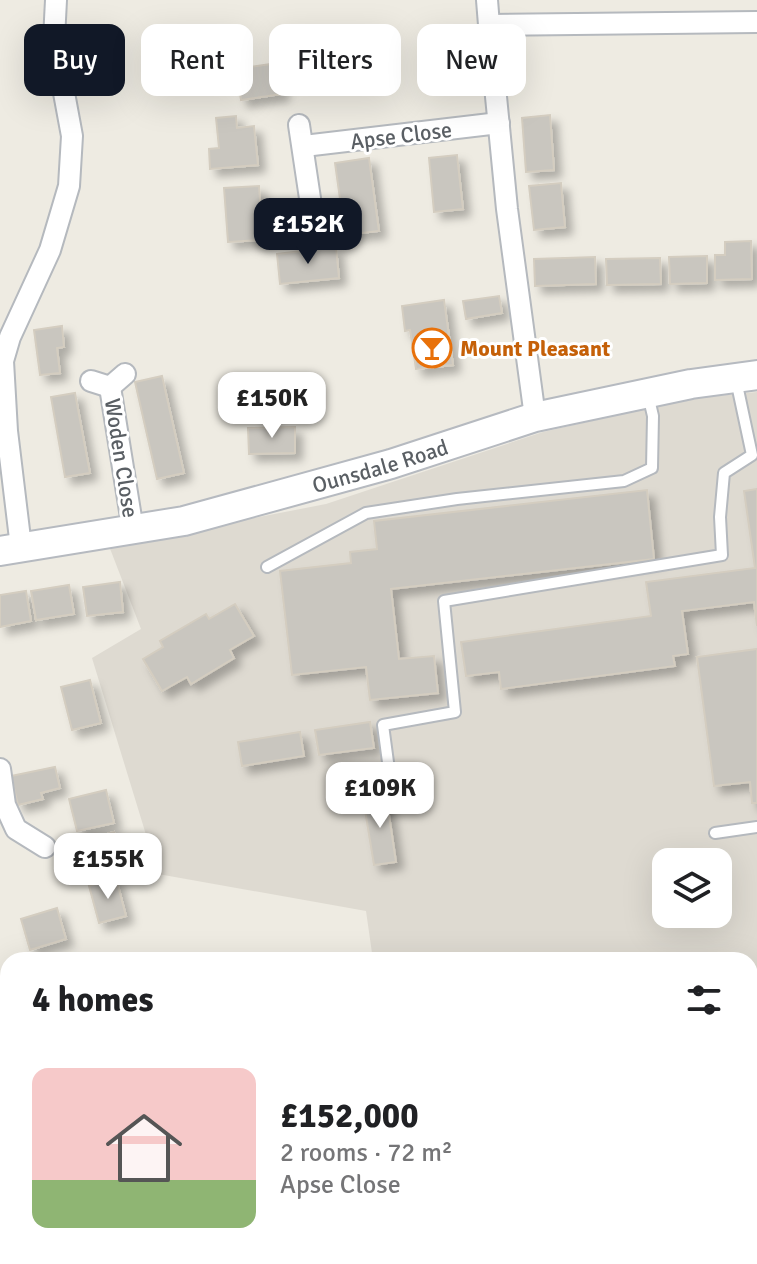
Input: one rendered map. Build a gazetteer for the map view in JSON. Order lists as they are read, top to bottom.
{
  "streets": {
    "street": ["Apse Close", "Woden Close", "Ounsdale Road"]
  },
  "crossings": [
    ["Woden Close", "Ounsdale Road"]
  ],
  "places": {
    "bar": ["Mount Pleasant"]
  },
  "page": {
    "chip": [
      "Buy",
      "Rent",
      "Filters",
      "New"
    ],
    "price": [
      "£152K",
      "£150K",
      "£109K",
      "£155K"
    ],
    "heading": "4 homes",
    "list": [
      {
        "name": "£152,000",
        "note": "2 rooms · 72 m² · Apse Close"
      }
    ]
  }
}
